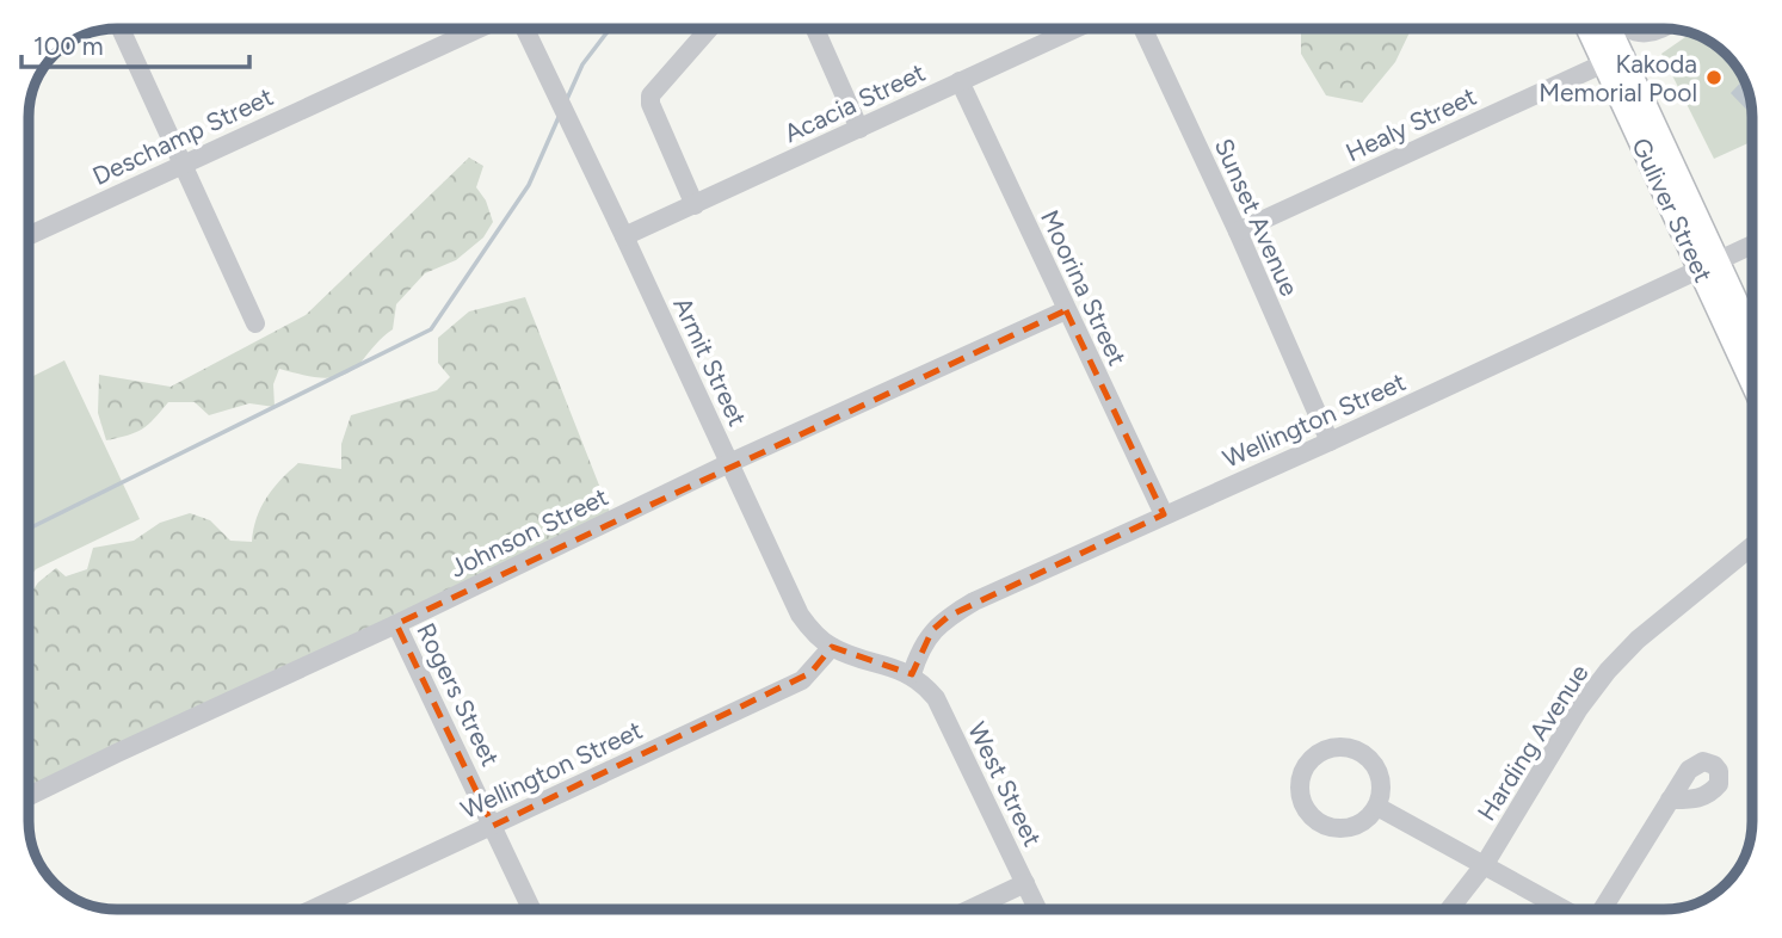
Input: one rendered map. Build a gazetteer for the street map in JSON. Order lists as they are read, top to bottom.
{
  "streets": {
    "main road": ["Guliver Street"],
    "street": [
      "Acacia Street",
      "Healy Street",
      "Deschamp Street",
      "Sunset Avenue",
      "Moorina Street",
      "Armit Street",
      "Wellington Street",
      "Johnson Street",
      "Rogers Street",
      "Harding Avenue",
      "West Street"
    ]
  },
  "crossings": [
    ["Acacia Street", "Moorina Street"],
    ["Acacia Street", "Armit Street"],
    ["Healy Street", "Guliver Street"],
    ["Healy Street", "Sunset Avenue"],
    ["Guliver Street", "Wellington Street"],
    ["Sunset Avenue", "Wellington Street"],
    ["Moorina Street", "Wellington Street"],
    ["Moorina Street", "Johnson Street"],
    ["Armit Street", "Wellington Street"],
    ["Armit Street", "Johnson Street"],
    ["Armit Street", "West Street"],
    ["Wellington Street", "Rogers Street"],
    ["Wellington Street", "West Street"],
    ["Johnson Street", "Rogers Street"]
  ],
  "places": ["Kakoda Memorial Pool"],
  "scale_bar": "100 m"
}
